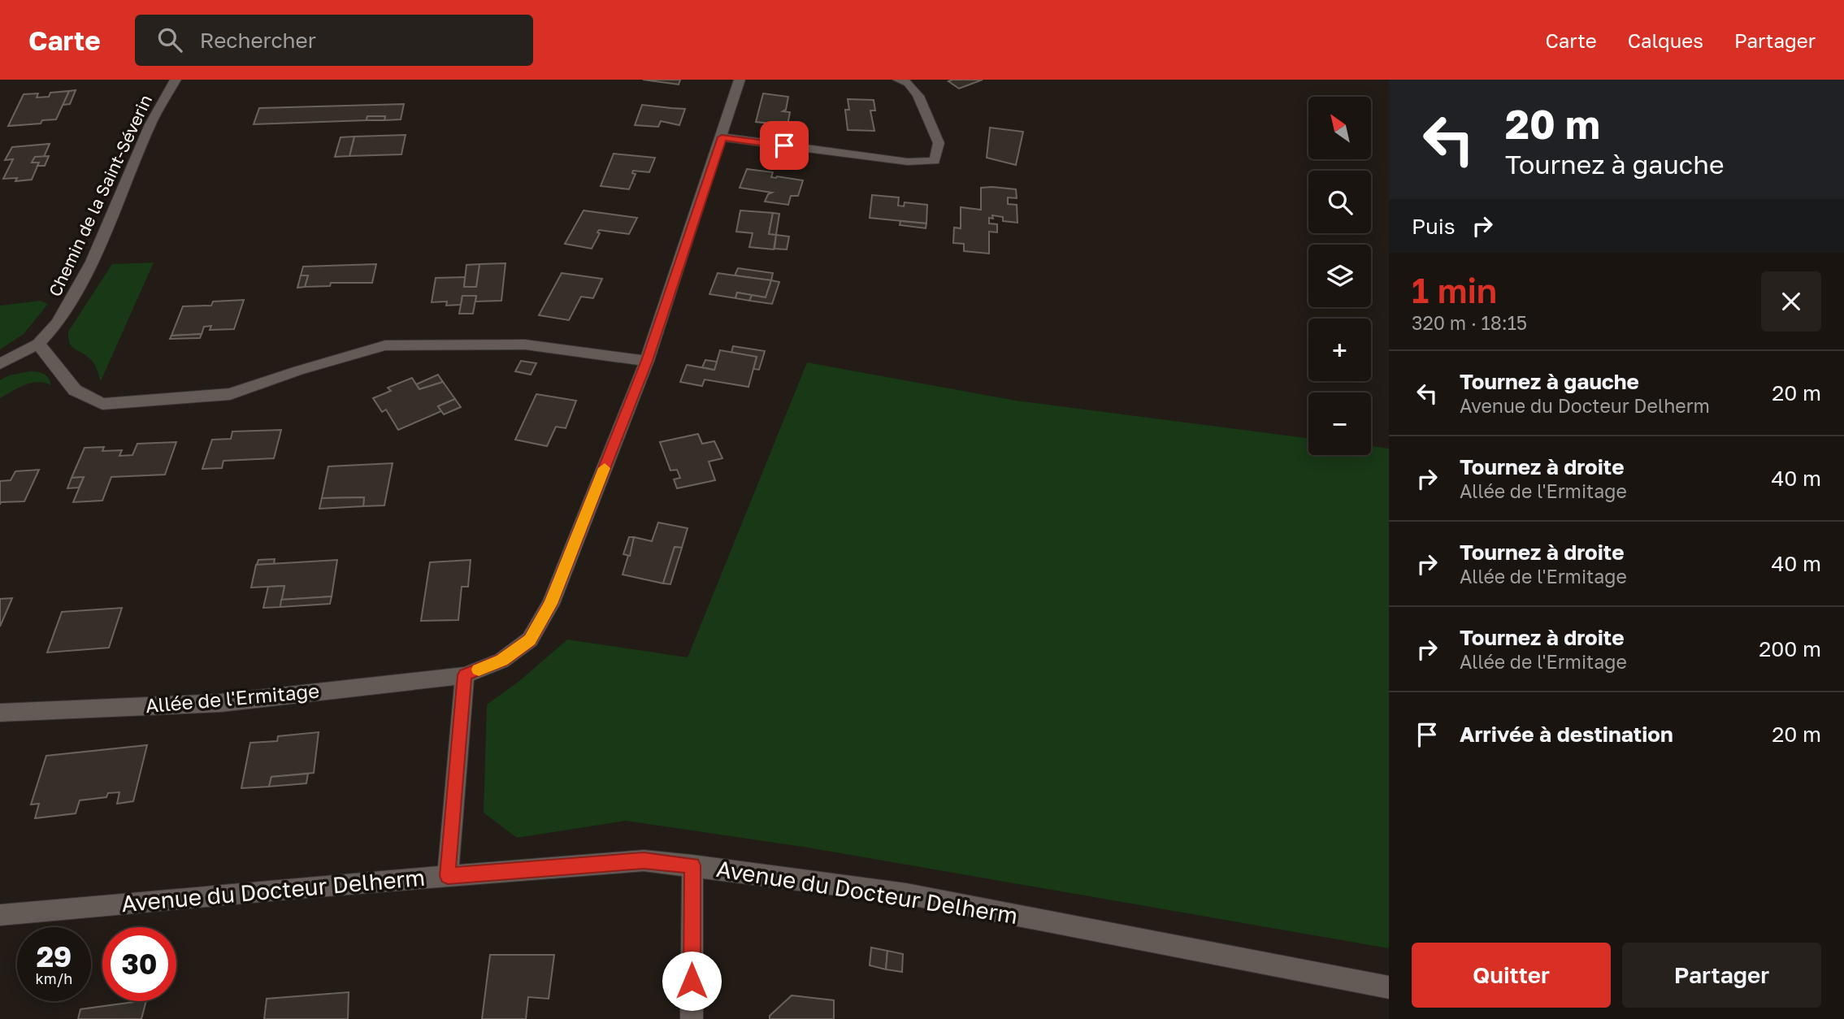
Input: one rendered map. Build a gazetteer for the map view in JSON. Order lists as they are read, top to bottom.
{
  "streets": {
    "street": ["Chemin de la Saint-Séverin", "Allée de l'Ermitage", "Avenue du Docteur Delherm"]
  },
  "north": "top left",
  "page": {
    "header": "Carte",
    "search": "Rechercher",
    "nav": ["Carte", "Calques", "Partager"],
    "turn": ["20 m", "Tournez à gauche"],
    "map_buttons": ["+", "−"],
    "then": "Puis",
    "heading": ["1 min", "320 m · 18:15"],
    "list": [
      {
        "name": "Tournez à gauche",
        "note": "Avenue du Docteur Delherm",
        "value": "20 m"
      },
      {
        "name": "Tournez à droite",
        "note": "Allée de l'Ermitage",
        "value": "40 m"
      },
      {
        "name": "Tournez à droite",
        "note": "Allée de l'Ermitage",
        "value": "40 m"
      },
      {
        "name": "Tournez à droite",
        "note": "Allée de l'Ermitage",
        "value": "200 m"
      },
      {
        "name": "Arrivée à destination",
        "value": "20 m"
      }
    ],
    "speed": "29 km/h",
    "limit": "30",
    "buttons": ["Quitter", "Partager"]
  }
}
